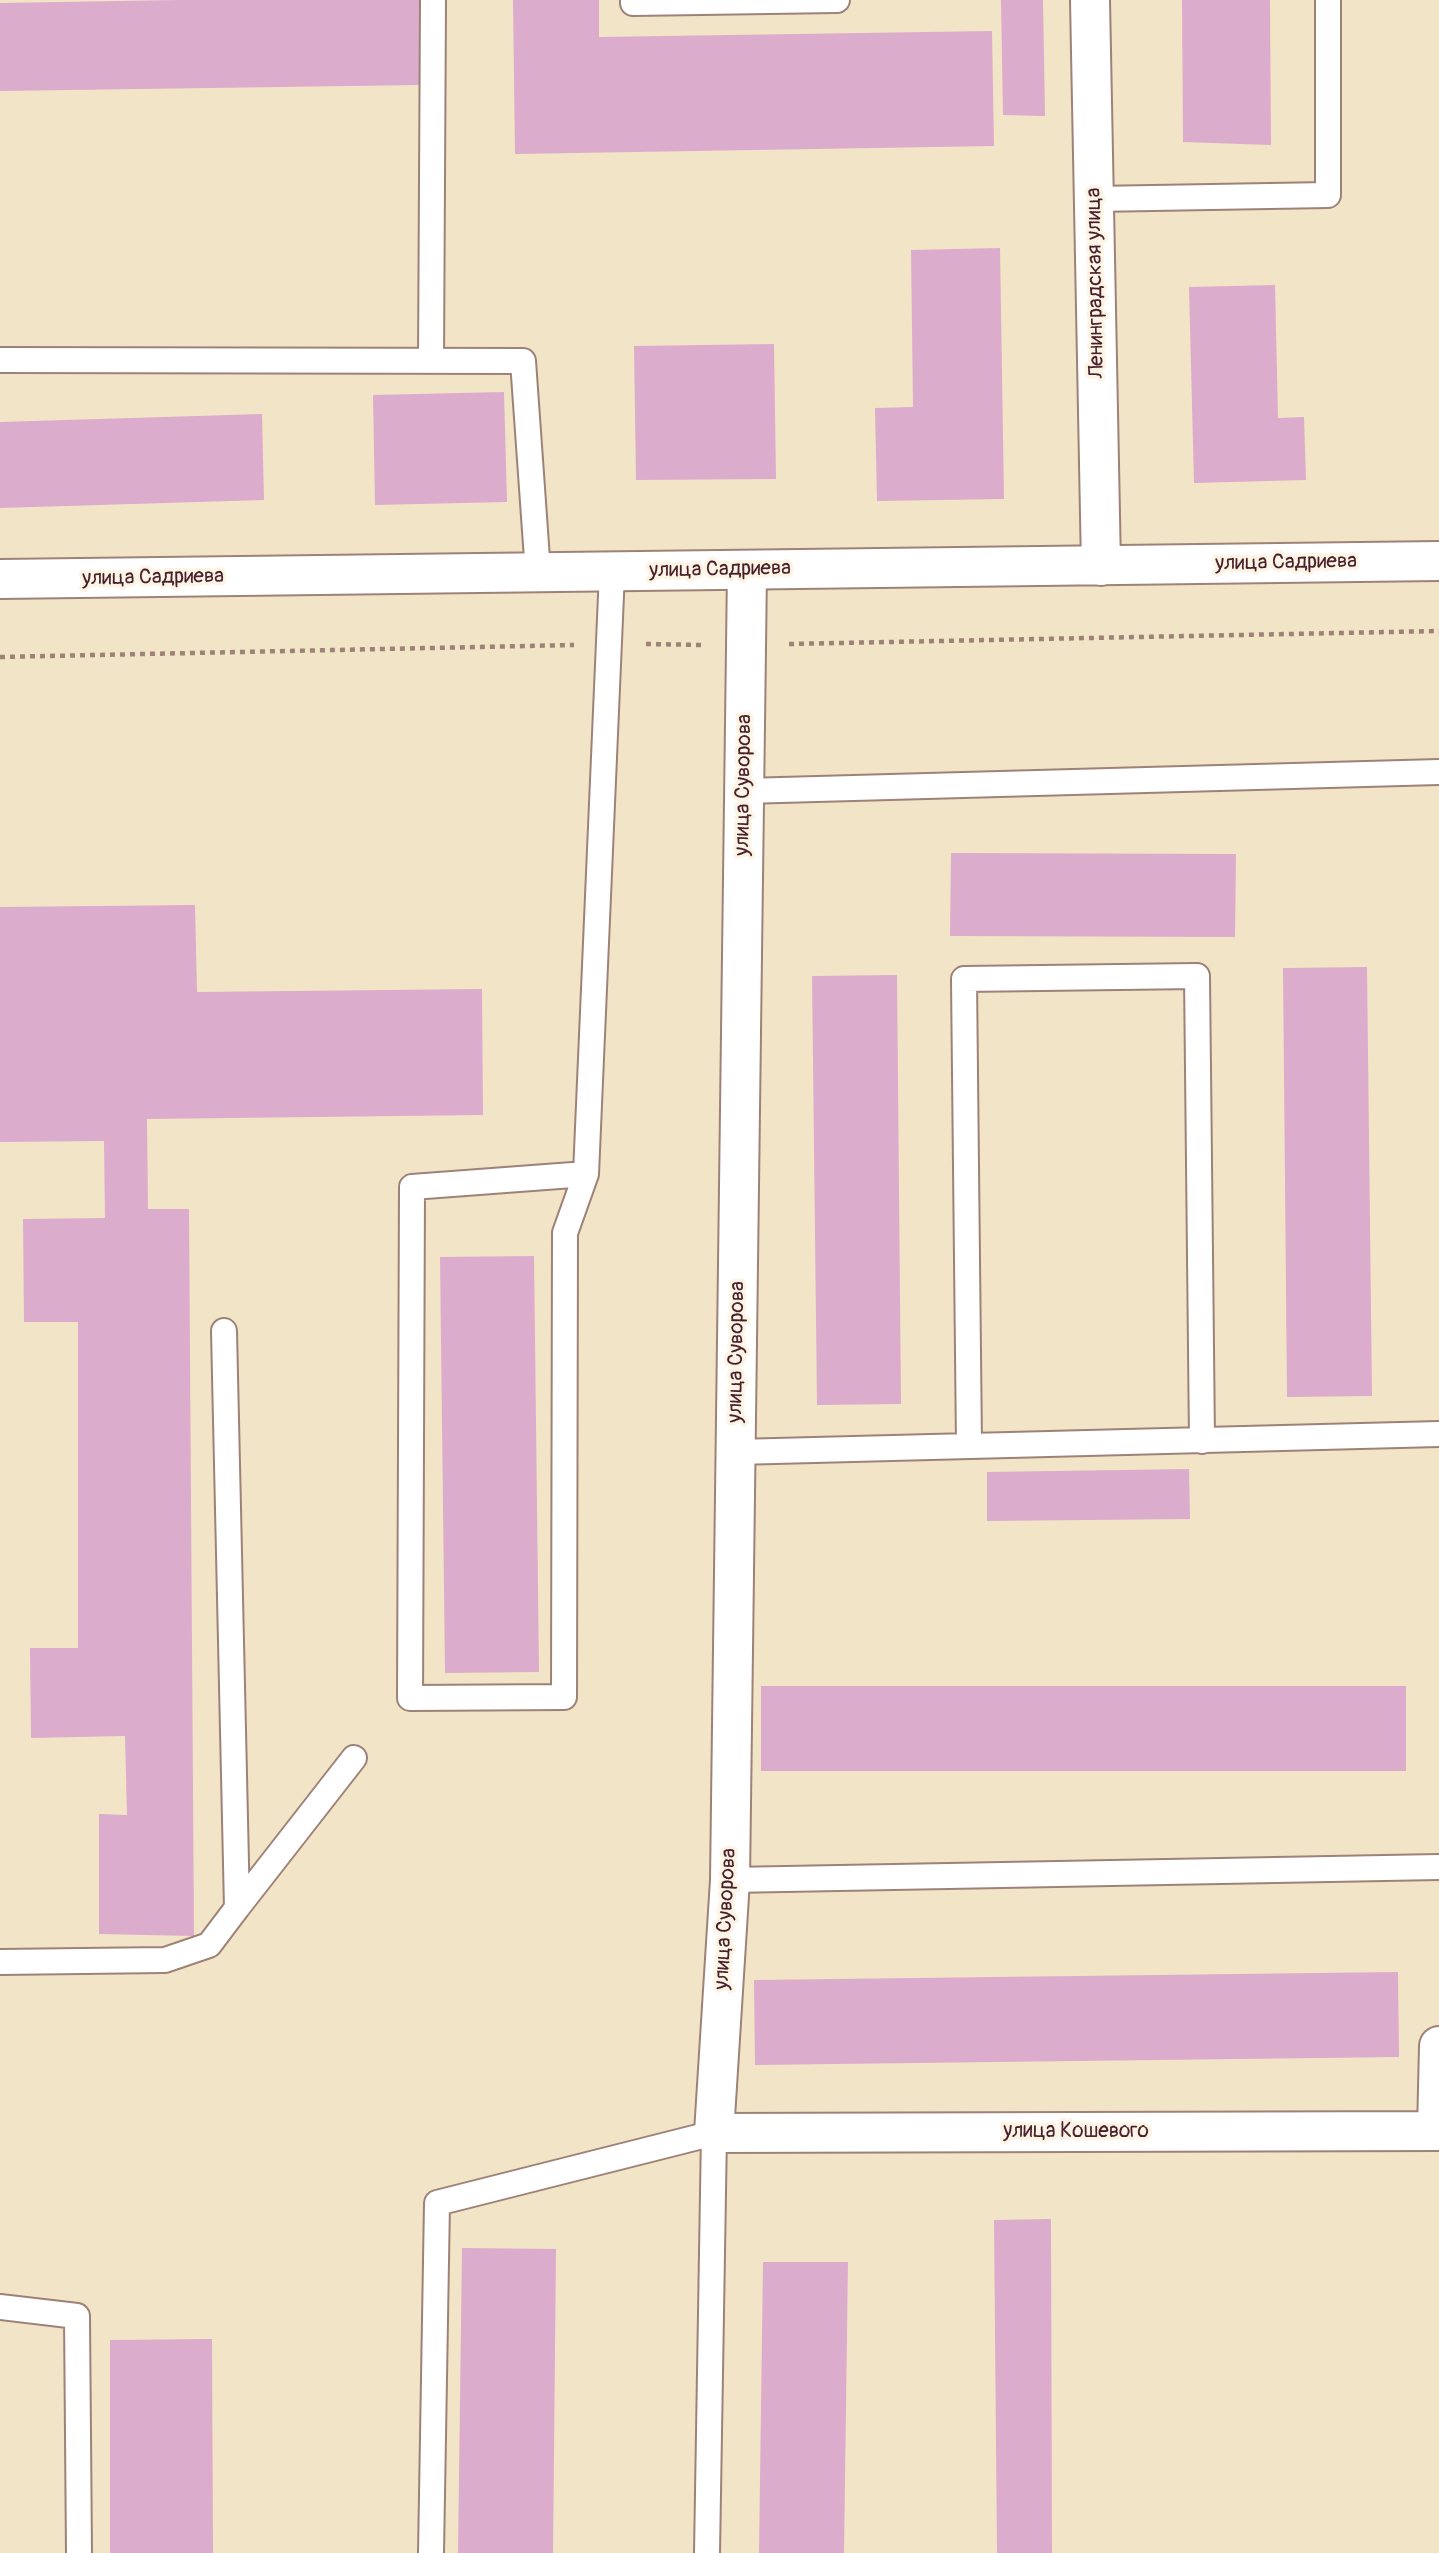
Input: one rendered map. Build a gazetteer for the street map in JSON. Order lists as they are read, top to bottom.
{
  "streets": {
    "street": [
      "Ленинградская улица",
      "улица Садриева",
      "улица Суворова",
      "улица Кошевого"
    ]
  },
  "crossings": [
    ["Ленинградская улица", "улица Садриева"],
    ["улица Садриева", "улица Суворова"],
    ["улица Суворова", "улица Кошевого"]
  ]
}
